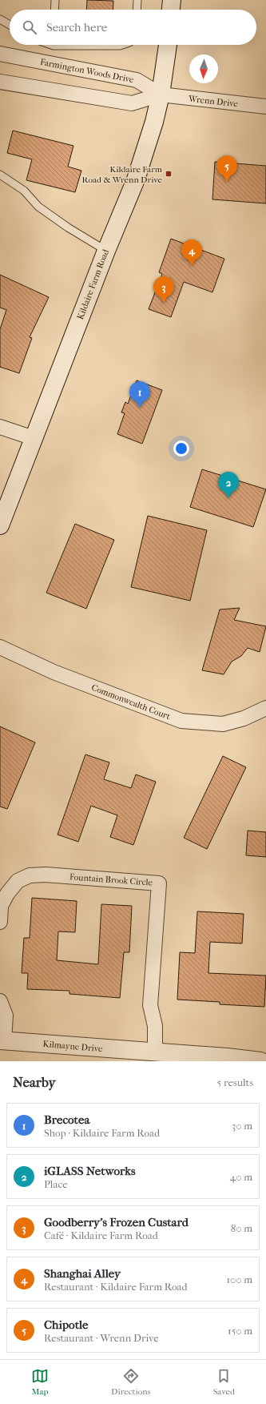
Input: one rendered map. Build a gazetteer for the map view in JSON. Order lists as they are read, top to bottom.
{
  "streets": {
    "main road": ["Kildaire Farm Road", "Kilmayne Drive"],
    "street": [
      "Farmington Woods Drive",
      "Wrenn Drive",
      "Commonwealth Court",
      "Fountain Brook Circle"
    ]
  },
  "crossings": [
    ["Farmington Woods Drive", "Wrenn Drive"],
    ["Farmington Woods Drive", "Kildaire Farm Road"],
    ["Wrenn Drive", "Kildaire Farm Road"],
    ["Fountain Brook Circle", "Kilmayne Drive"]
  ],
  "places": {
    "transit": ["Kildaire Farm Road & Wrenn Drive"]
  },
  "north": "bottom",
  "page": {
    "search": "Search here",
    "pins": [
      "5",
      "4",
      "3",
      "1",
      "2"
    ],
    "heading": ["Nearby", "5 results"],
    "list": [
      {
        "mark": "1",
        "name": "Brecotea",
        "note": "Shop · Kildaire Farm Road",
        "value": "30 m"
      },
      {
        "mark": "2",
        "name": "iGLASS Networks",
        "note": "Place",
        "value": "40 m"
      },
      {
        "mark": "3",
        "name": "Goodberry's Frozen Custard",
        "note": "Café · Kildaire Farm Road",
        "value": "80 m"
      },
      {
        "mark": "4",
        "name": "Shanghai Alley",
        "note": "Restaurant · Kildaire Farm Road",
        "value": "100 m"
      },
      {
        "mark": "5",
        "name": "Chipotle",
        "note": "Restaurant · Wrenn Drive",
        "value": "150 m"
      }
    ],
    "nav": ["Map", "Directions", "Saved"]
  }
}
